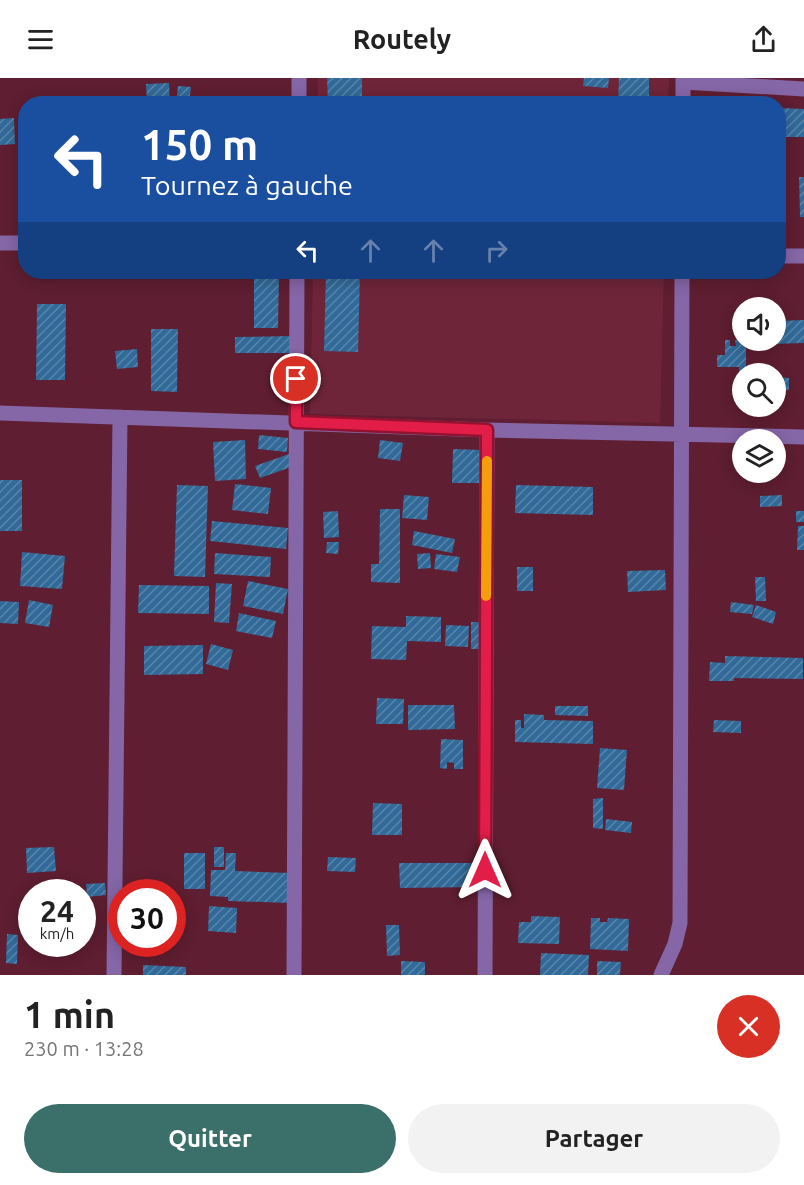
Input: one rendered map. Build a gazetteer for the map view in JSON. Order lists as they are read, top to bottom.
{
  "page": {
    "header": "Routely",
    "turn": ["150 m", "Tournez à gauche"],
    "speed": "24 km/h",
    "limit": "30",
    "heading": ["1 min", "230 m · 13:28"],
    "buttons": ["Quitter", "Partager"]
  }
}
